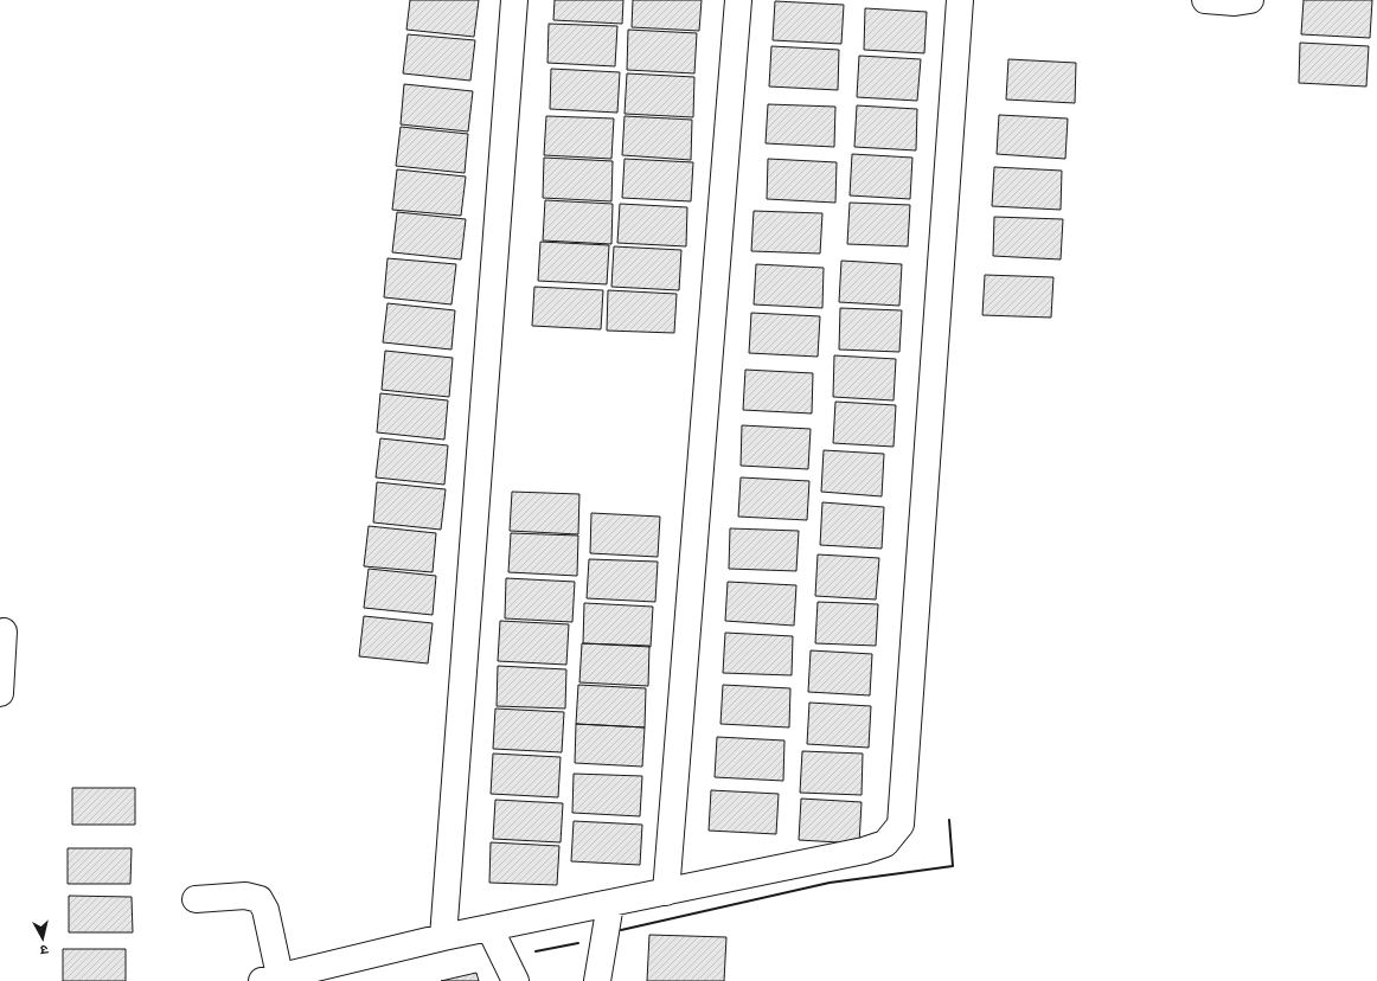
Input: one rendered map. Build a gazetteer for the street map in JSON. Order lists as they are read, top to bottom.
{
  "north": "bottom"
}
